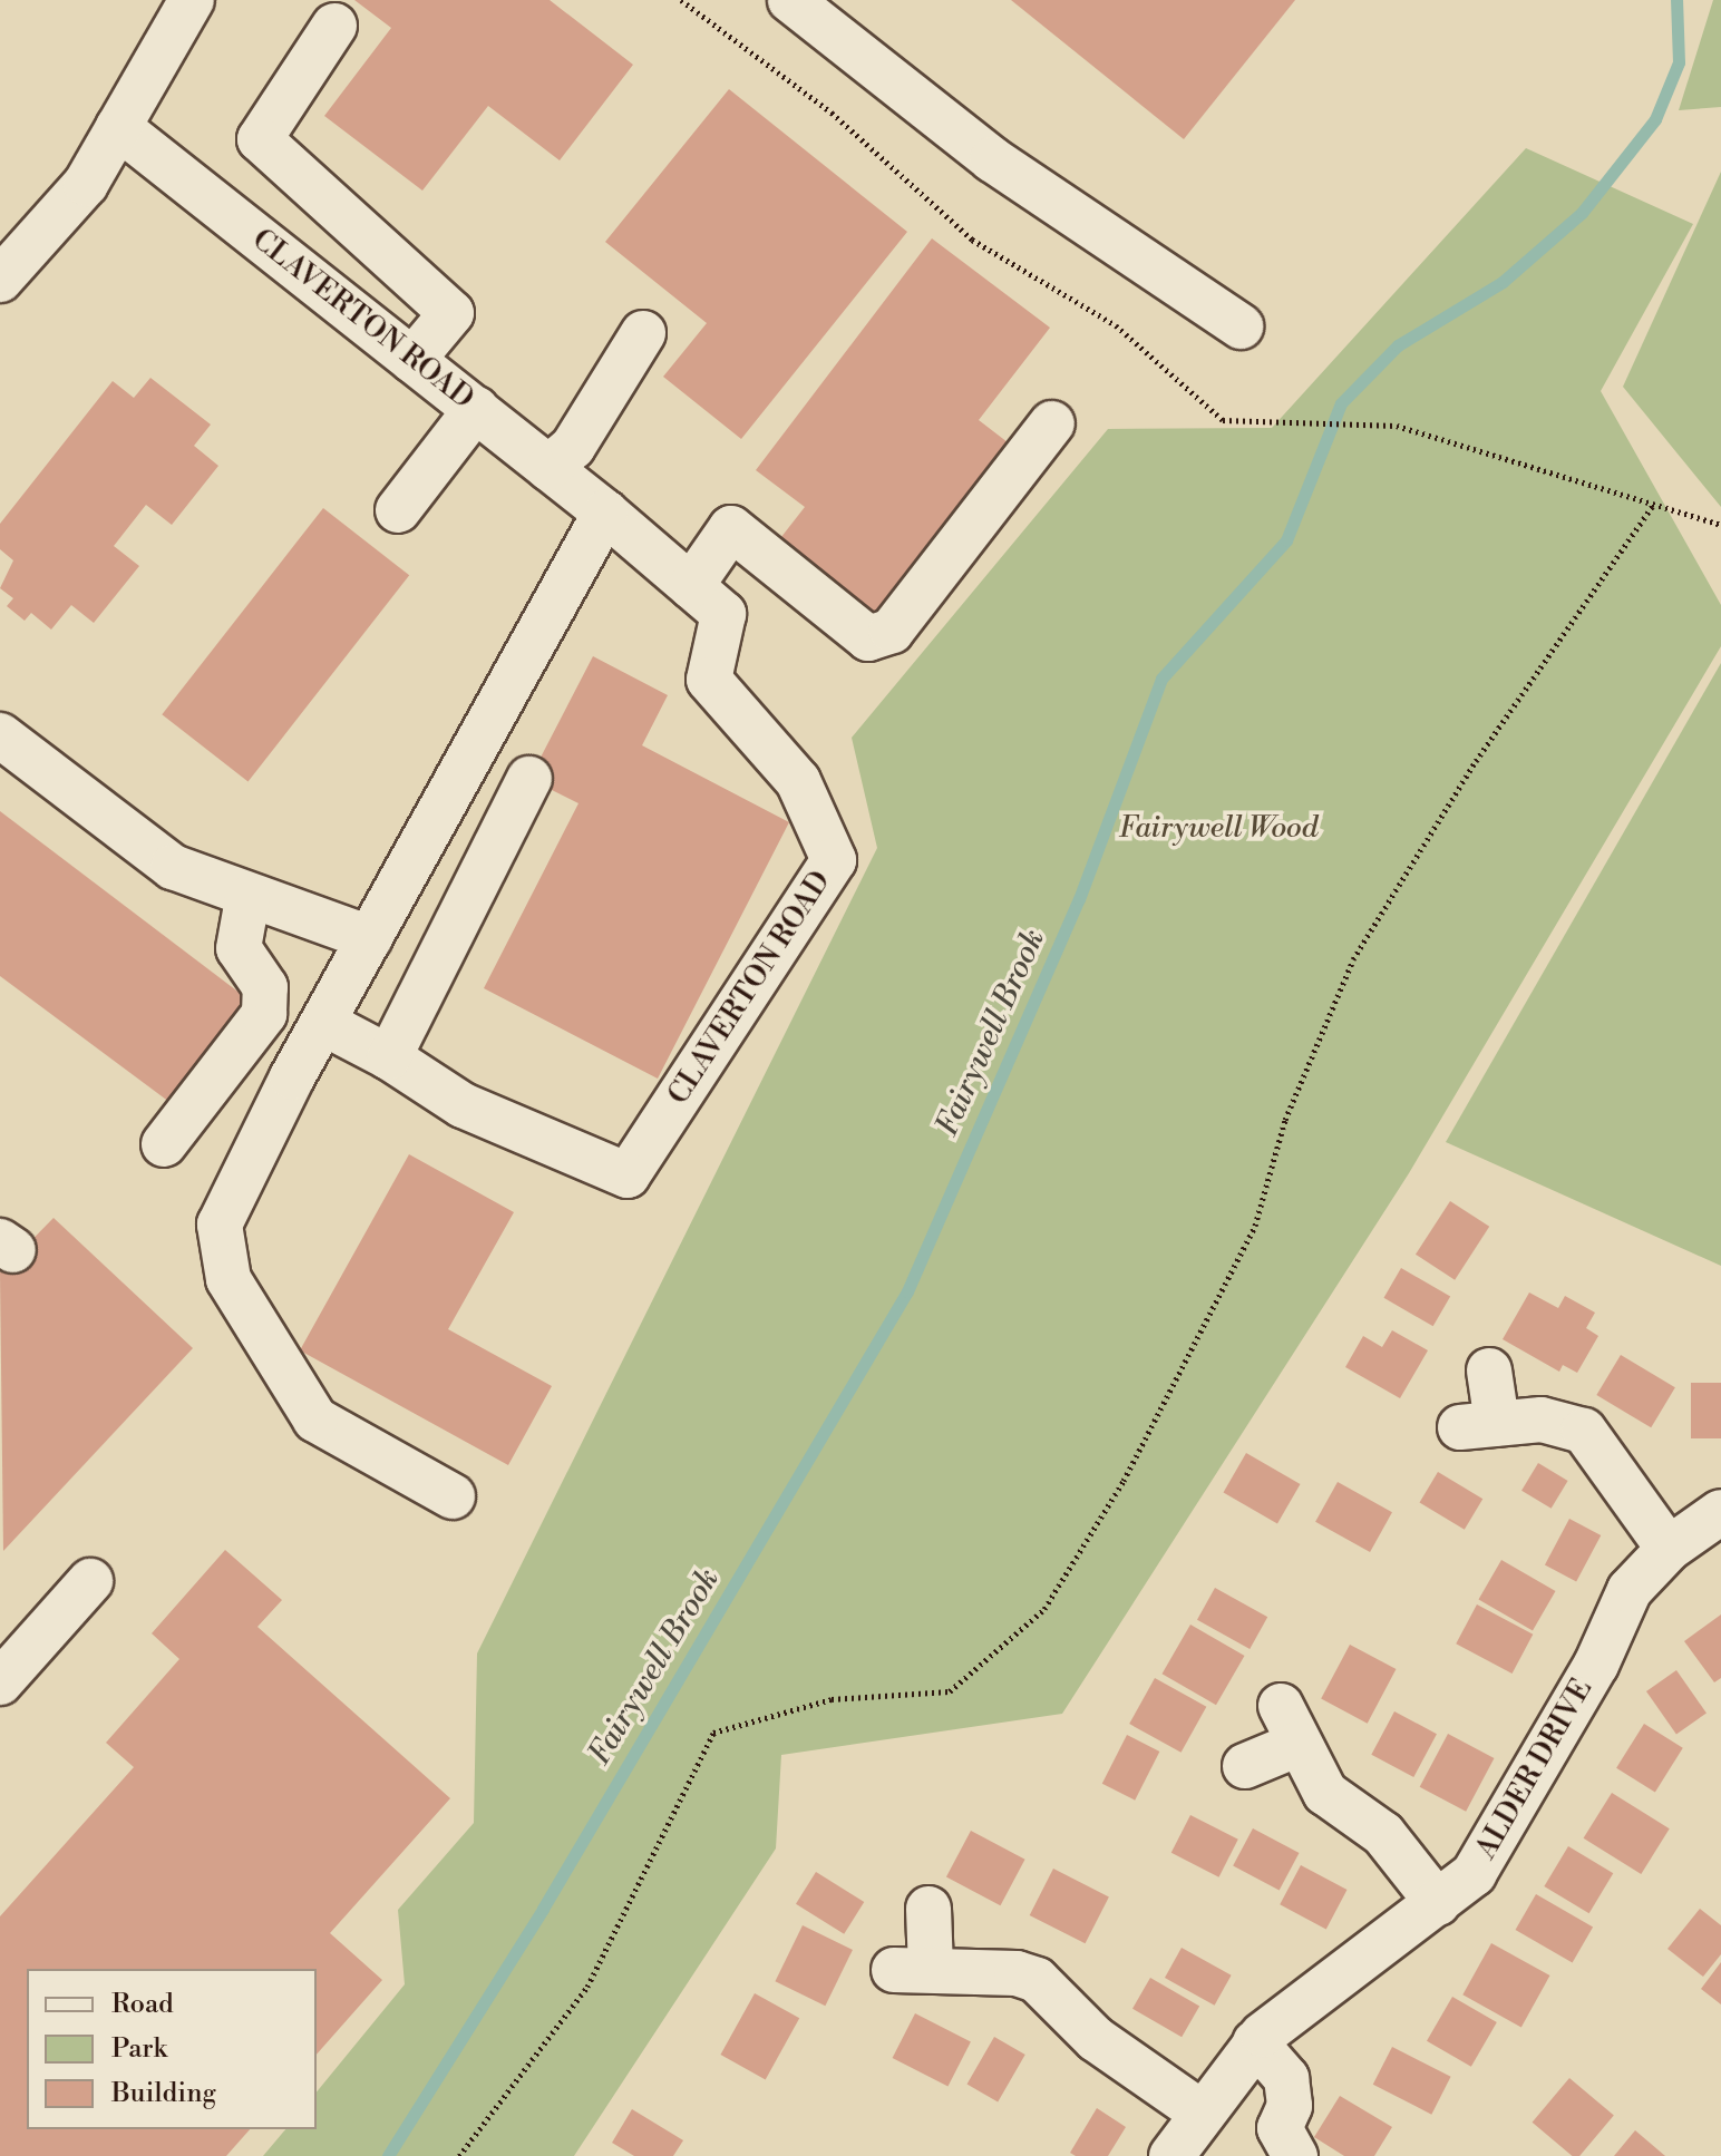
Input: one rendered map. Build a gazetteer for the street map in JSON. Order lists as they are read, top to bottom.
{
  "streets": {
    "street": ["CLAVERTON ROAD", "ALDER DRIVE"]
  },
  "water": ["Fairywell Brook"],
  "parks": ["Fairywell Wood"],
  "legend": ["Road", "Park", "Building"]
}
